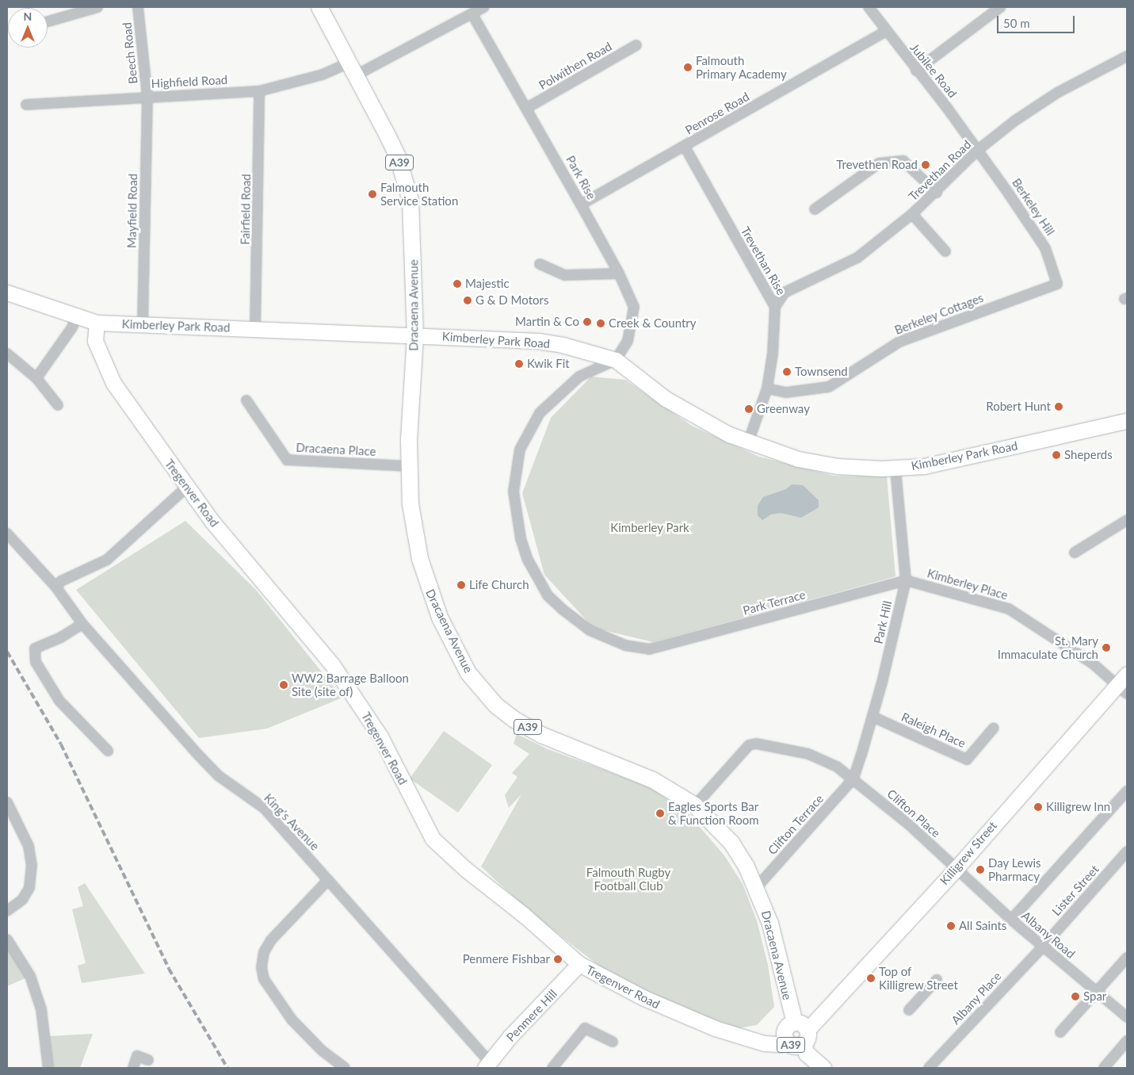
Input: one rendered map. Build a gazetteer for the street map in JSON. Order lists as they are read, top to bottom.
{
  "streets": {
    "main road": ["A39", "Dracaena Avenue"],
    "street": [
      "Beech Road",
      "Polwithen Road",
      "Jubilee Road",
      "Highfield Road",
      "Penrose Road",
      "Trevethan Road",
      "Park Rise",
      "Berkeley Hill",
      "Fairfield Road",
      "Mayfield Road",
      "Trevethan Rise",
      "Berkeley Cottages",
      "Kimberley Park Road",
      "Dracaena Place",
      "Tregenver Road",
      "Kimberley Place",
      "Park Terrace",
      "Park Hill",
      "Raleigh Place",
      "Clifton Place",
      "King's Avenue",
      "Clifton Terrace",
      "Killigrew Street",
      "Lister Street",
      "Albany Road",
      "Albany Place",
      "Penmere Hill"
    ]
  },
  "crossings": [
    ["Beech Road", "Highfield Road"],
    ["Beech Road", "Mayfield Road"],
    ["Polwithen Road", "Park Rise"],
    ["Jubilee Road", "Penrose Road"],
    ["Jubilee Road", "Trevethan Road"],
    ["Jubilee Road", "Berkeley Hill"],
    ["Highfield Road", "Park Rise"],
    ["Highfield Road", "Fairfield Road"],
    ["Highfield Road", "Mayfield Road"],
    ["Highfield Road", "Dracaena Avenue"],
    ["Penrose Road", "Park Rise"],
    ["Penrose Road", "Trevethan Rise"],
    ["A39", "Dracaena Avenue"],
    ["A39", "Tregenver Road"],
    ["A39", "Killigrew Street"],
    ["Trevethan Road", "Berkeley Hill"],
    ["Trevethan Road", "Trevethan Rise"],
    ["Park Rise", "Kimberley Park Road"],
    ["Park Rise", "Park Terrace"],
    ["Berkeley Hill", "Berkeley Cottages"],
    ["Fairfield Road", "Kimberley Park Road"],
    ["Mayfield Road", "Kimberley Park Road"],
    ["Trevethan Rise", "Berkeley Cottages"],
    ["Trevethan Rise", "Kimberley Park Road"],
    ["Dracaena Avenue", "Kimberley Park Road"],
    ["Dracaena Avenue", "Dracaena Place"],
    ["Dracaena Avenue", "Clifton Place"],
    ["Dracaena Avenue", "Clifton Terrace"],
    ["Dracaena Avenue", "Killigrew Street"],
    ["Kimberley Park Road", "Tregenver Road"],
    ["Kimberley Park Road", "Park Terrace"],
    ["Kimberley Park Road", "Park Hill"],
    ["Tregenver Road", "Penmere Hill"],
    ["Kimberley Place", "Park Terrace"],
    ["Kimberley Place", "Park Hill"],
    ["Kimberley Place", "Killigrew Street"],
    ["Park Terrace", "Park Hill"],
    ["Park Hill", "Raleigh Place"],
    ["Park Hill", "Clifton Place"],
    ["Park Hill", "Clifton Terrace"],
    ["Clifton Place", "Clifton Terrace"],
    ["Clifton Place", "Killigrew Street"],
    ["Clifton Place", "Albany Road"],
    ["King's Avenue", "Penmere Hill"],
    ["Killigrew Street", "Albany Road"],
    ["Lister Street", "Albany Road"],
    ["Lister Street", "Albany Place"],
    ["Albany Road", "Albany Place"]
  ],
  "parks": ["Kimberley Park", "Falmouth Rugby Football Club"],
  "places": [
    "Falmouth Primary Academy",
    "Trevethen Road",
    "Falmouth Service Station",
    "Majestic",
    "G & D Motors",
    "Martin & Co",
    "Creek & Country",
    "Kwik Fit",
    "Townsend",
    "Robert Hunt",
    "Greenway",
    "Sheperds",
    "Life Church",
    "St. Mary Immaculate Church",
    "WW2 Barrage Balloon Site (site of)",
    "Killigrew Inn",
    "Eagles Sports Bar & Function Room",
    "Day Lewis Pharmacy",
    "All Saints",
    "Penmere Fishbar",
    "Top of Killigrew Street",
    "Spar"
  ],
  "scale_bar": "50 m",
  "north": "top"
}
